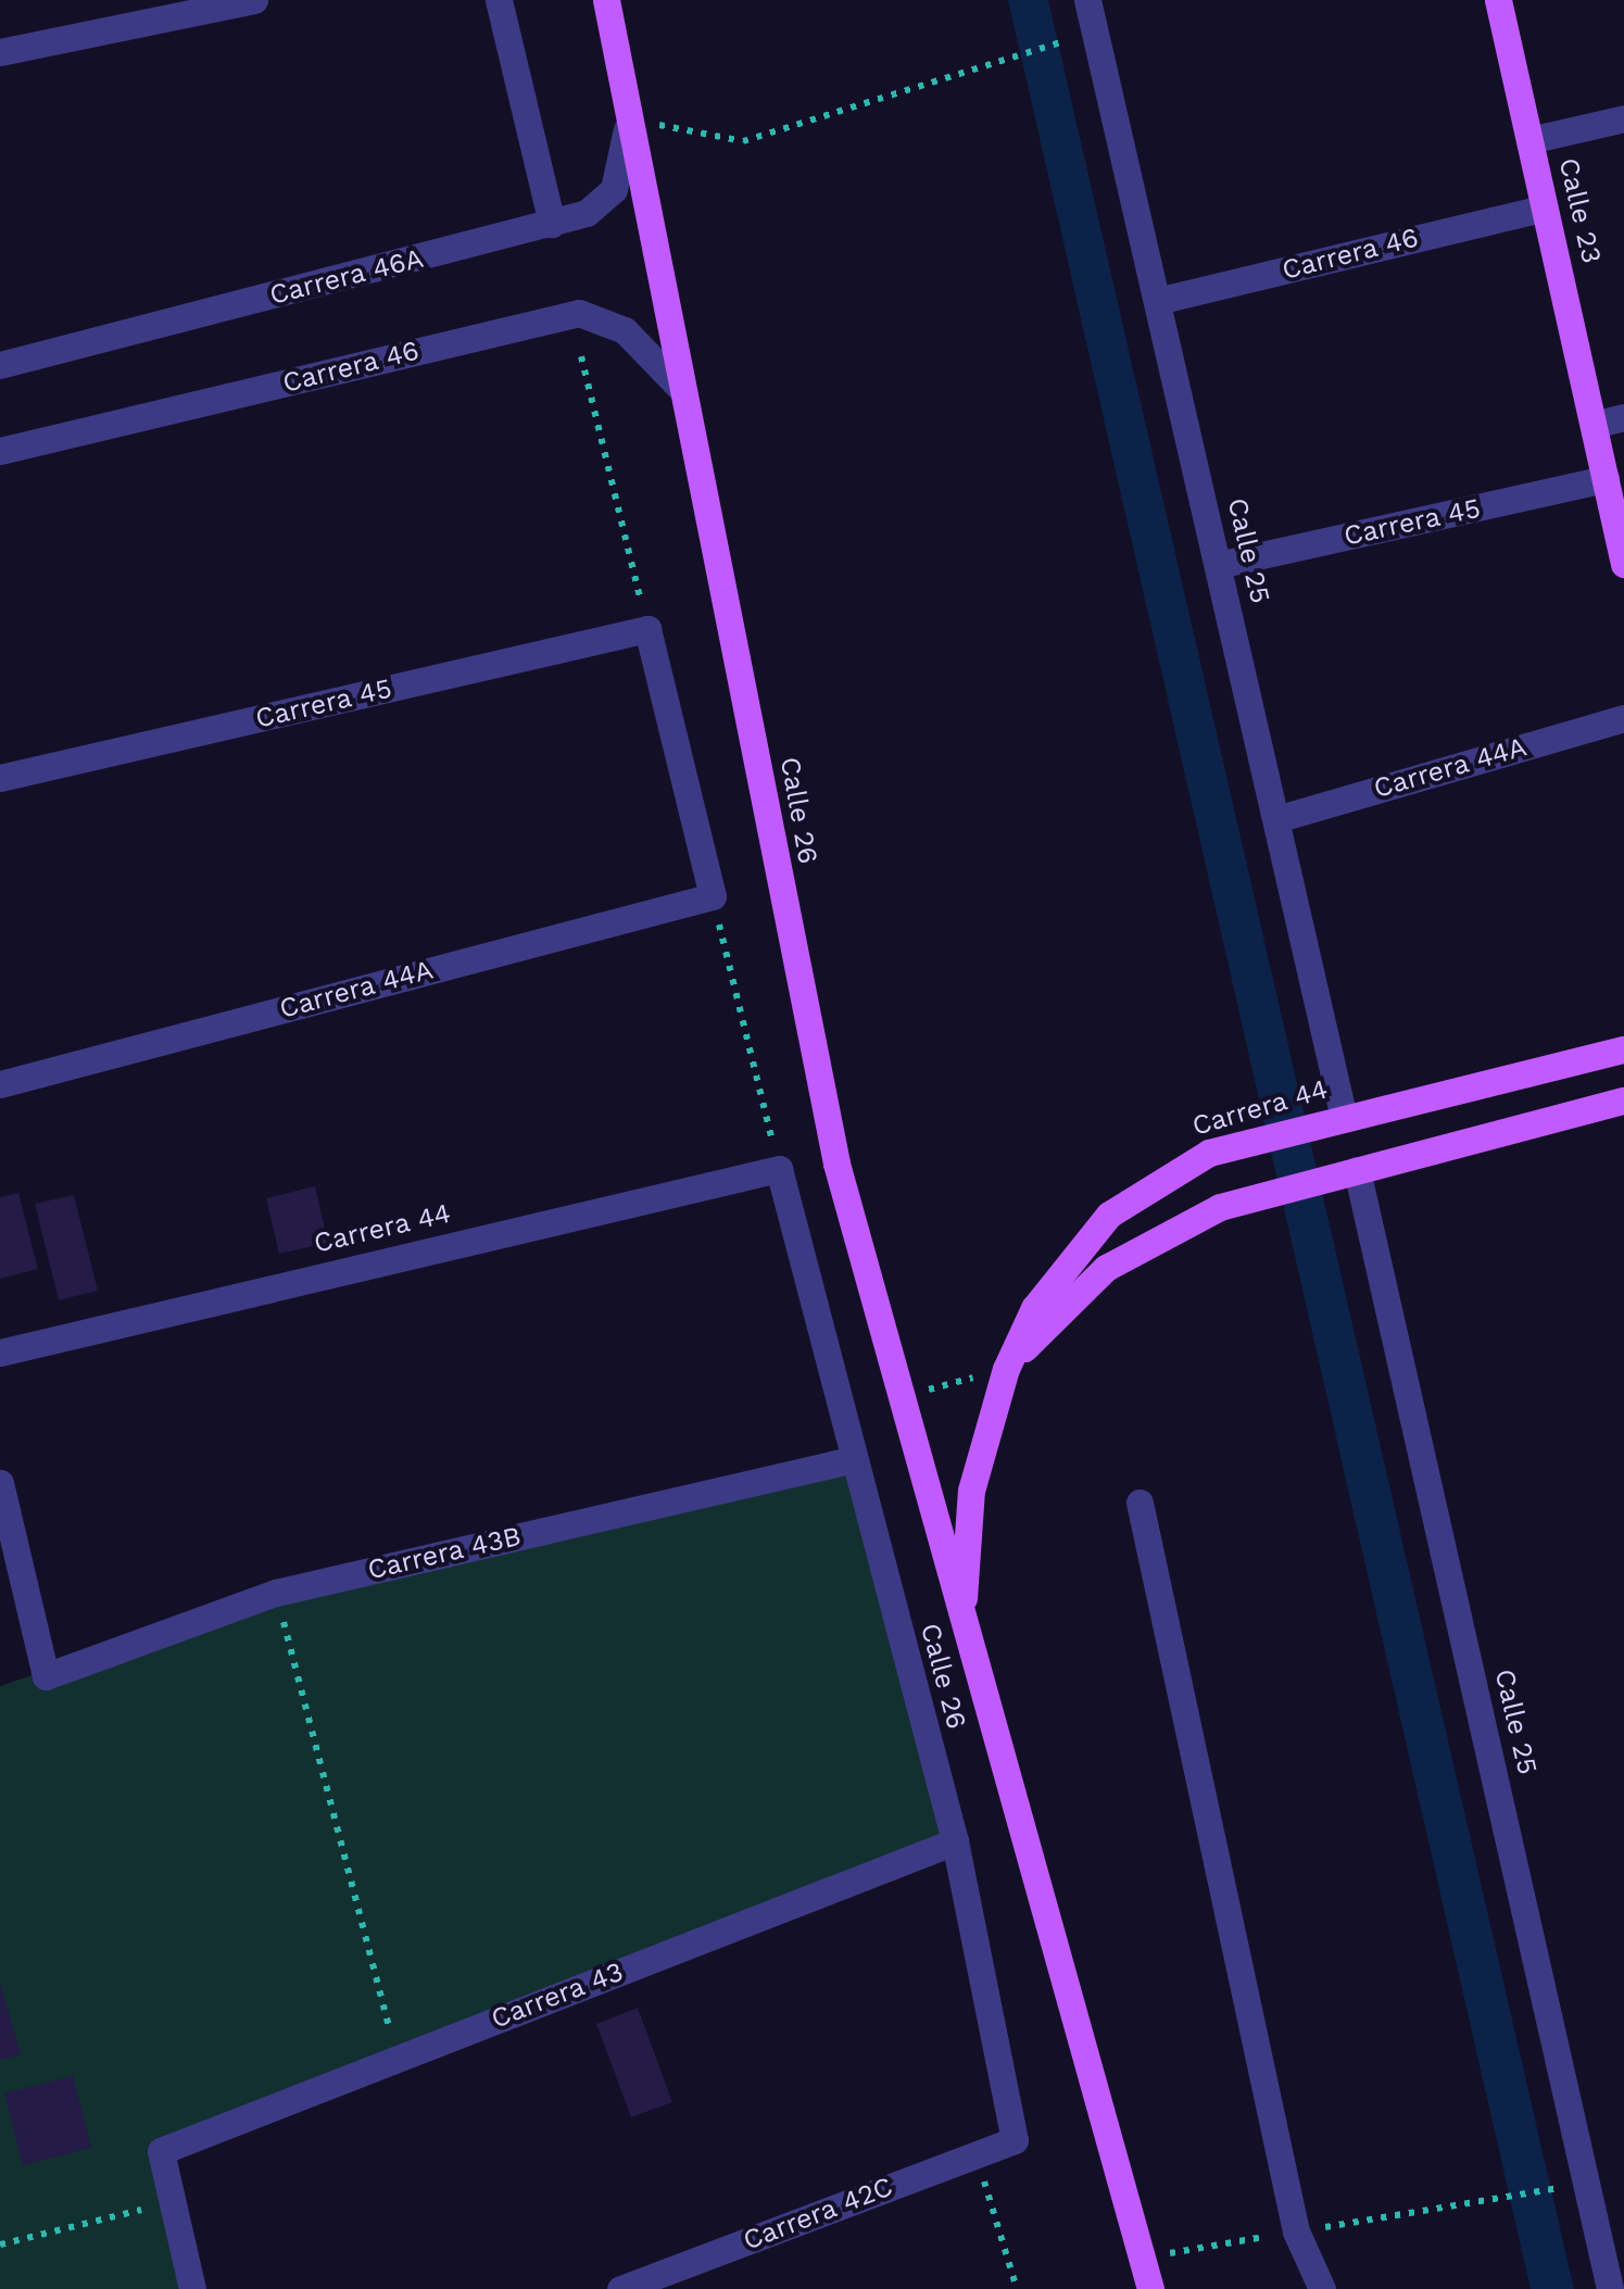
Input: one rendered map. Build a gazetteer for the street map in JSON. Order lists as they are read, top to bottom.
{
  "streets": {
    "main road": ["Calle 23", "Calle 26", "Carrera 44"],
    "street": [
      "Carrera 46",
      "Carrera 46A",
      "Carrera 45",
      "Calle 25",
      "Carrera 44A",
      "Carrera 43B",
      "Carrera 43",
      "Carrera 42C"
    ]
  },
  "crossings": [
    ["Calle 23", "Carrera 46"],
    ["Calle 23", "Carrera 45"],
    ["Carrera 46", "Calle 25"],
    ["Carrera 46", "Calle 26"],
    ["Carrera 46A", "Calle 26"],
    ["Carrera 45", "Calle 25"],
    ["Calle 25", "Carrera 44A"],
    ["Calle 25", "Carrera 44"],
    ["Calle 26", "Carrera 44"],
    ["Calle 26", "Carrera 43B"],
    ["Calle 26", "Carrera 43"],
    ["Calle 26", "Carrera 42C"]
  ]
}
